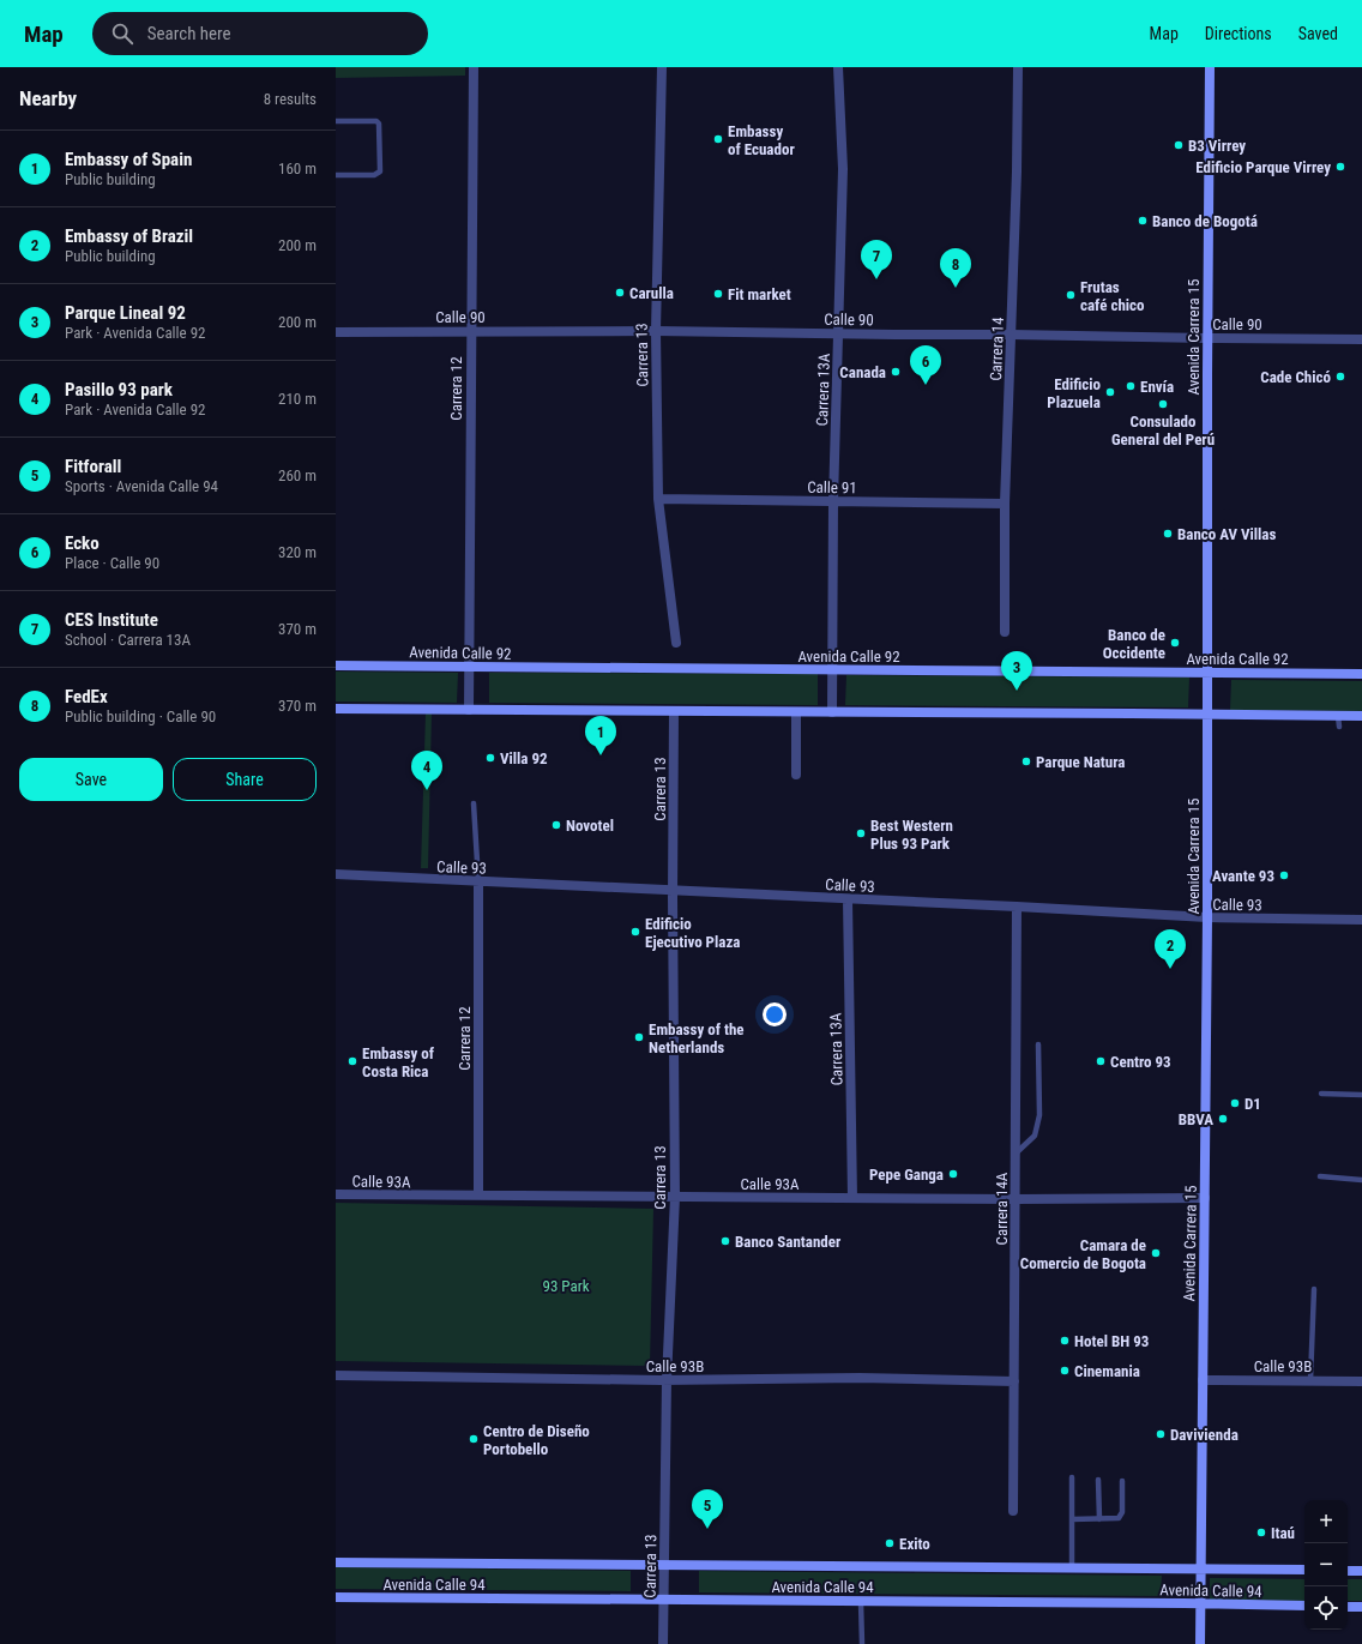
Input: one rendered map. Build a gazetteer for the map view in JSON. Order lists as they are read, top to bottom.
{
  "streets": {
    "main road": ["Avenida Carrera 15", "Avenida Calle 92", "Avenida Calle 94"],
    "street": [
      "Calle 90",
      "Carrera 14",
      "Carrera 13",
      "Carrera 12",
      "Carrera 13A",
      "Calle 91",
      "Calle 93",
      "Calle 93A",
      "Carrera 14A",
      "Calle 93B"
    ]
  },
  "crossings": [
    ["Calle 90", "Avenida Carrera 15"],
    ["Calle 90", "Carrera 14"],
    ["Calle 90", "Carrera 13"],
    ["Calle 90", "Carrera 12"],
    ["Calle 90", "Carrera 13A"],
    ["Avenida Carrera 15", "Avenida Calle 92"],
    ["Avenida Carrera 15", "Calle 93"],
    ["Avenida Carrera 15", "Calle 93A"],
    ["Avenida Carrera 15", "Calle 93B"],
    ["Avenida Carrera 15", "Avenida Calle 94"],
    ["Carrera 14", "Calle 91"],
    ["Carrera 13", "Calle 91"],
    ["Carrera 13", "Calle 93"],
    ["Carrera 13", "Calle 93A"],
    ["Carrera 13", "Calle 93B"],
    ["Carrera 13", "Avenida Calle 94"],
    ["Carrera 12", "Avenida Calle 92"],
    ["Carrera 12", "Calle 93"],
    ["Carrera 12", "Calle 93A"],
    ["Carrera 13A", "Calle 91"],
    ["Carrera 13A", "Avenida Calle 92"],
    ["Carrera 13A", "Calle 93"],
    ["Carrera 13A", "Calle 93A"],
    ["Calle 93", "Carrera 14A"],
    ["Calle 93A", "Carrera 14A"],
    ["Carrera 14A", "Calle 93B"]
  ],
  "parks": ["93 Park"],
  "places": [
    "Embassy of Ecuador",
    "B3 Virrey",
    "Edificio Parque Virrey",
    "Banco de Bogotá",
    "Carulla",
    "Fit market",
    "Frutas café chico",
    "Canada",
    "Cade Chicó",
    "Envía",
    "Edificio Plazuela",
    "Consulado General del Perú",
    "Banco AV Villas",
    "Banco de Occidente",
    "Villa 92",
    "Parque Natura",
    "Novotel",
    "Best Western Plus 93 Park",
    "Avante 93",
    "Edificio Ejecutivo Plaza",
    "Embassy of the Netherlands",
    "Embassy of Costa Rica",
    "Centro 93",
    "D1",
    "BBVA",
    "Pepe Ganga",
    "Banco Santander",
    "Camara de Comercio de Bogota",
    "Hotel BH 93",
    "Cinemania",
    "Davivienda",
    "Centro de Diseño Portobello",
    "Itaú",
    "Exito"
  ],
  "page": {
    "header": "Map",
    "search": "Search here",
    "nav": ["Map", "Directions", "Saved"],
    "heading": ["Nearby", "8 results"],
    "list": [
      {
        "mark": "1",
        "name": "Embassy of Spain",
        "note": "Public building",
        "value": "160 m"
      },
      {
        "mark": "2",
        "name": "Embassy of Brazil",
        "note": "Public building",
        "value": "200 m"
      },
      {
        "mark": "3",
        "name": "Parque Lineal 92",
        "note": "Park · Avenida Calle 92",
        "value": "200 m"
      },
      {
        "mark": "4",
        "name": "Pasillo 93 park",
        "note": "Park · Avenida Calle 92",
        "value": "210 m"
      },
      {
        "mark": "5",
        "name": "Fitforall",
        "note": "Sports · Avenida Calle 94",
        "value": "260 m"
      },
      {
        "mark": "6",
        "name": "Ecko",
        "note": "Place · Calle 90",
        "value": "320 m"
      },
      {
        "mark": "7",
        "name": "CES Institute",
        "note": "School · Carrera 13A",
        "value": "370 m"
      },
      {
        "mark": "8",
        "name": "FedEx",
        "note": "Public building · Calle 90",
        "value": "370 m"
      }
    ],
    "pins": [
      "7",
      "8",
      "6",
      "3",
      "1",
      "4",
      "2",
      "5"
    ],
    "buttons": ["Save", "Share"],
    "map_buttons": ["+", "−"]
  }
}
